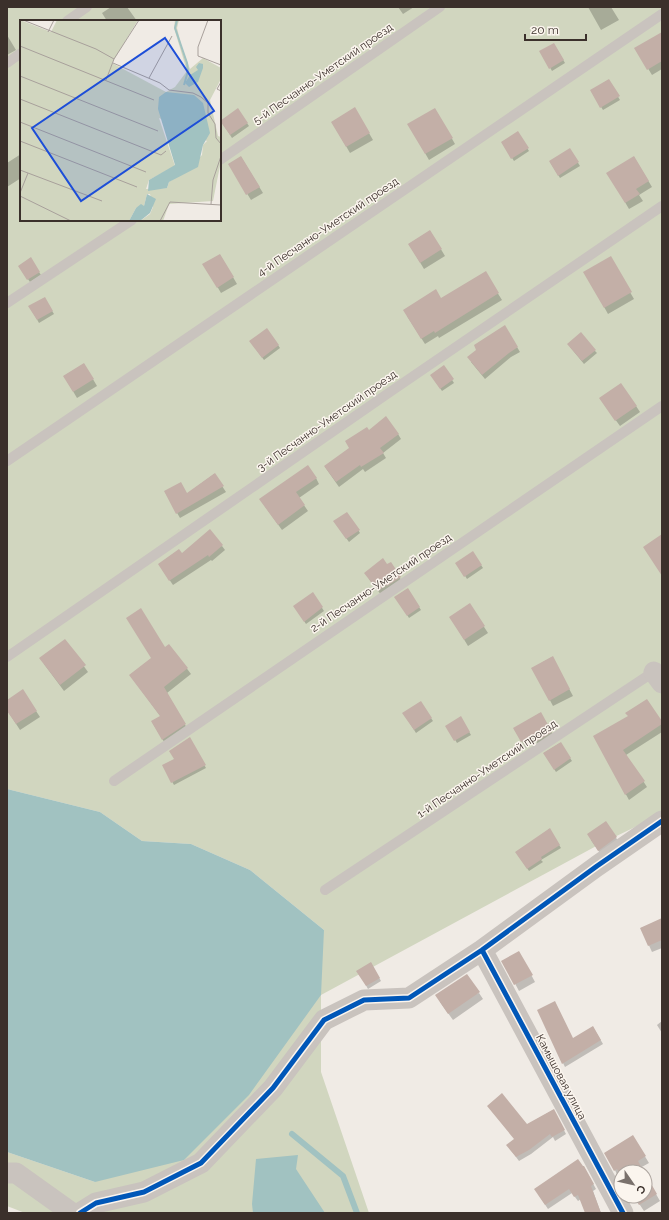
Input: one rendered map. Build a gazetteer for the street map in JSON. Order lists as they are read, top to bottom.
{
  "streets": {
    "street": ["Камышовая улица"],
    "lane": [
      "5-й Песчанно-Уметский проезд",
      "4-й Песчанно-Уметский проезд",
      "3-й Песчанно-Уметский проезд",
      "2-й Песчанно-Уметский проезд",
      "1-й Песчанно-Уметский проезд"
    ]
  },
  "scale_bar": "20 m",
  "north": "bottom right"
}
